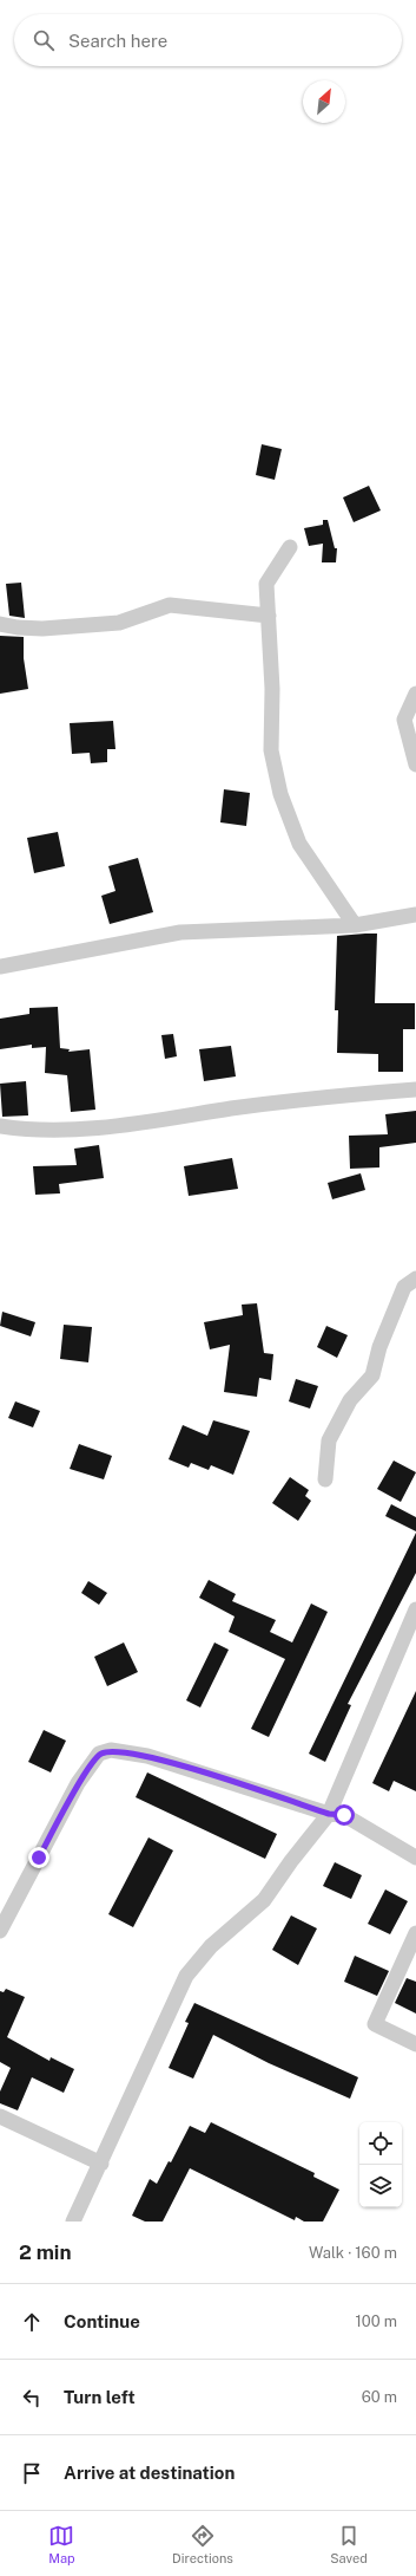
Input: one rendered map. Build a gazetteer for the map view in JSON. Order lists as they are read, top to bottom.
{
  "north": "top right",
  "page": {
    "search": "Search here",
    "heading": ["2 min", "Walk · 160 m"],
    "list": [
      ["Continue", "100 m"],
      ["Turn left", "60 m"],
      "Arrive at destination"
    ],
    "nav": ["Map", "Directions", "Saved"]
  }
}
